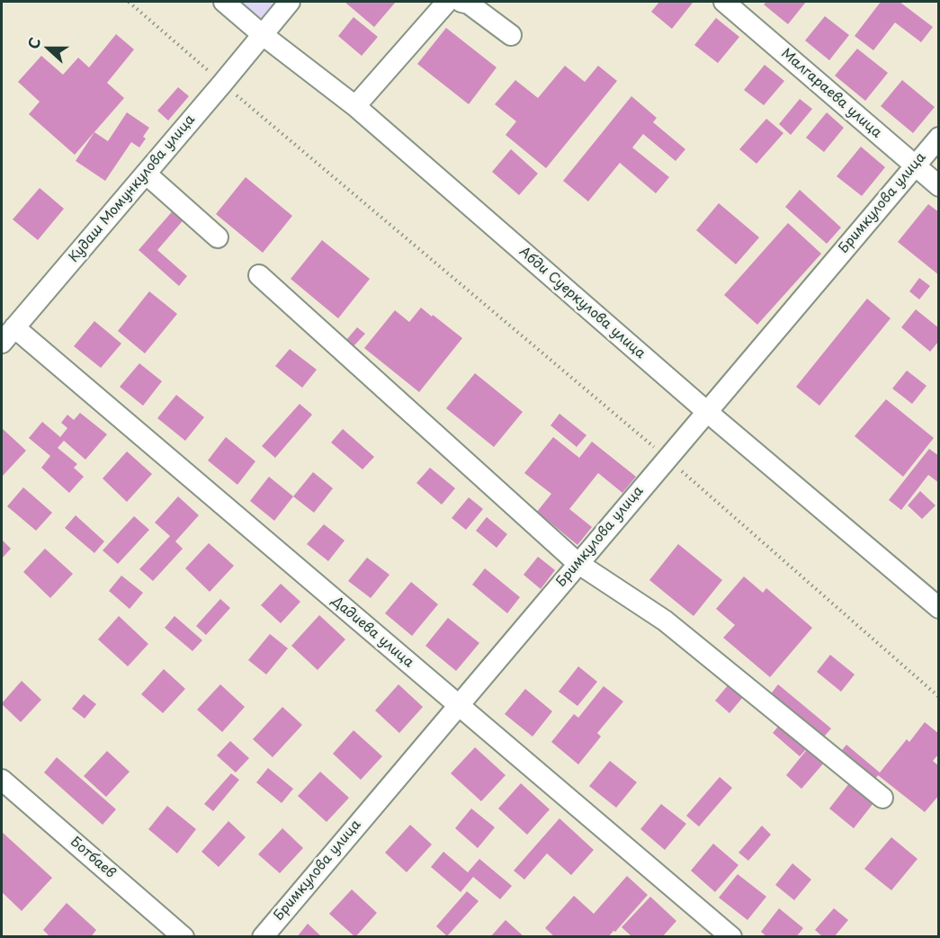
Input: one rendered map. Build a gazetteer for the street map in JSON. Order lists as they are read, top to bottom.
{
  "streets": {
    "street": [
      "Малгараева улица",
      "Кудаш Момункулова улица",
      "Бримкулова улица",
      "Абди Суеркулова улица",
      "Дадиева улица",
      "Ботбаев"
    ]
  },
  "crossings": [
    ["Малгараева улица", "Бримкулова улица"],
    ["Кудаш Момункулова улица", "Абди Суеркулова улица"],
    ["Кудаш Момункулова улица", "Дадиева улица"],
    ["Бримкулова улица", "Абди Суеркулова улица"],
    ["Бримкулова улица", "Дадиева улица"]
  ],
  "north": "left"
}
